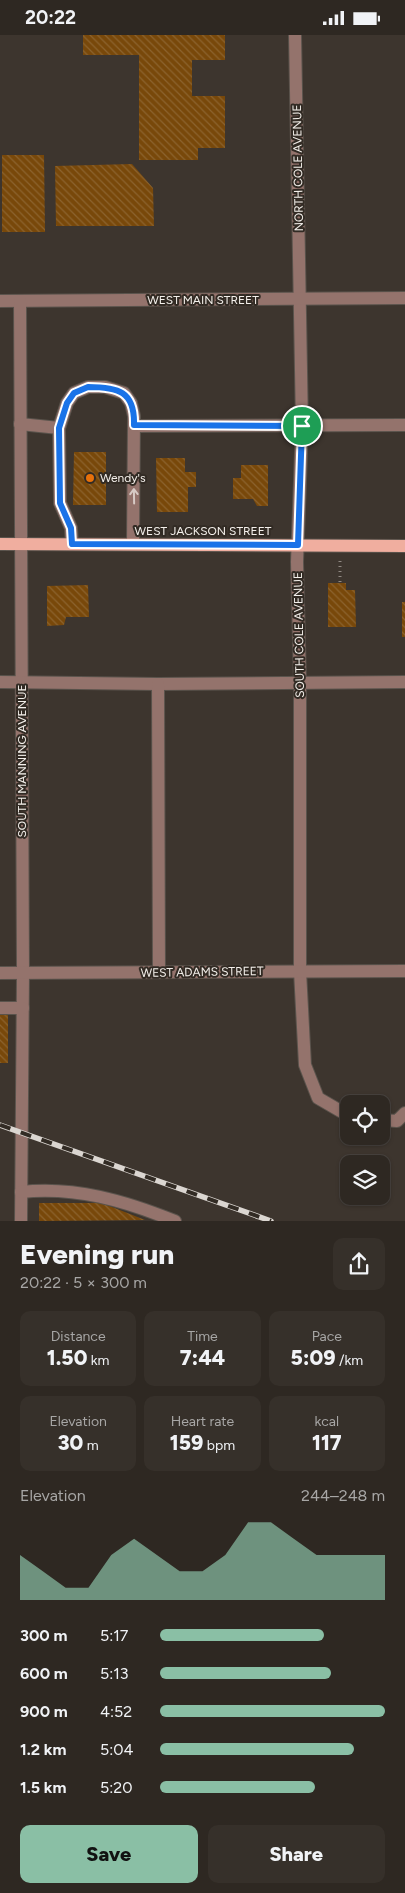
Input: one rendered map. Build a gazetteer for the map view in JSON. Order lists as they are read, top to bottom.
{
  "streets": {
    "main road": ["WEST JACKSON STREET"],
    "street": [
      "NORTH COLE AVENUE",
      "WEST MAIN STREET",
      "SOUTH COLE AVENUE",
      "SOUTH MANNING AVENUE",
      "WEST ADAMS STREET"
    ]
  },
  "crossings": [
    ["NORTH COLE AVENUE", "WEST MAIN STREET"],
    ["NORTH COLE AVENUE", "SOUTH COLE AVENUE"],
    ["WEST MAIN STREET", "SOUTH COLE AVENUE"],
    ["WEST MAIN STREET", "SOUTH MANNING AVENUE"],
    ["WEST JACKSON STREET", "SOUTH COLE AVENUE"],
    ["WEST JACKSON STREET", "SOUTH MANNING AVENUE"],
    ["SOUTH COLE AVENUE", "WEST ADAMS STREET"],
    ["SOUTH MANNING AVENUE", "WEST ADAMS STREET"]
  ],
  "places": ["Wendy's"],
  "page": {
    "status": "20:22",
    "heading": ["Evening run", "20:22 · 5 × 300 m"],
    "stats": [
      ["Distance", "1.50 km"],
      ["Time", "7:44"],
      ["Pace", "5:09 /km"],
      ["Elevation", "30 m"],
      ["Heart rate", "159 bpm"],
      ["kcal", "117"]
    ],
    "chart": ["Elevation", "244–248 m"],
    "list": [
      {
        "name": "300 m",
        "note": "5:17"
      },
      {
        "name": "600 m",
        "note": "5:13"
      },
      {
        "name": "900 m",
        "note": "4:52"
      },
      {
        "name": "1.2 km",
        "note": "5:04"
      },
      {
        "name": "1.5 km",
        "note": "5:20"
      }
    ],
    "buttons": ["Save", "Share"]
  }
}
